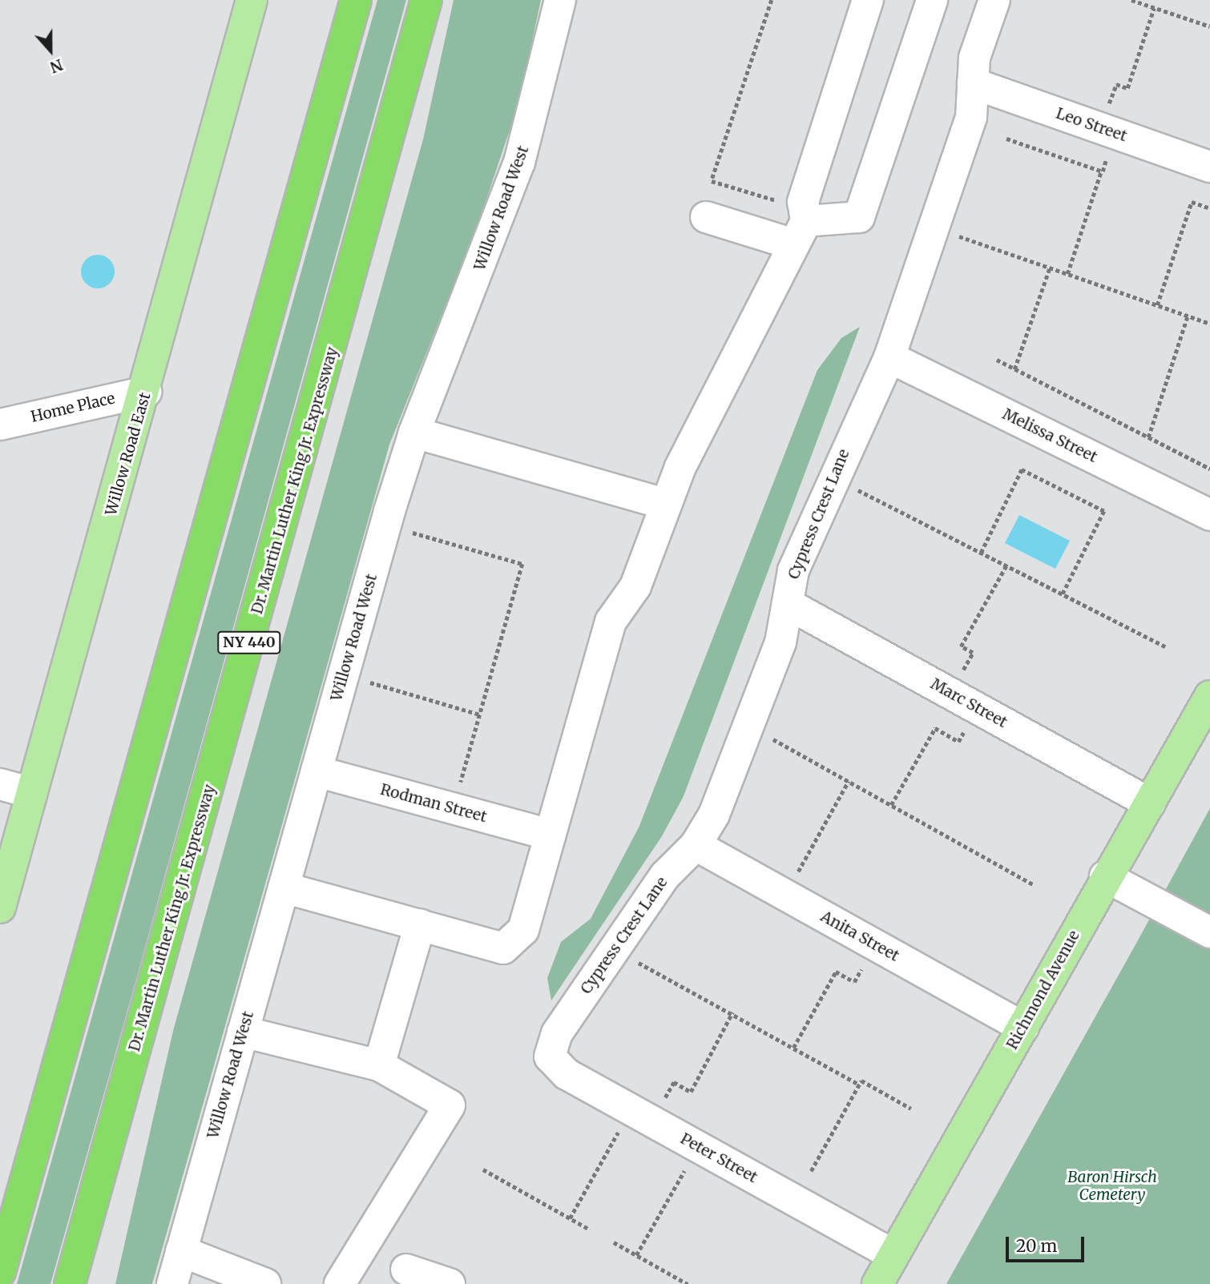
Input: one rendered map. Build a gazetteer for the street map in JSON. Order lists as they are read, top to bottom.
{
  "streets": {
    "highway": ["Dr. Martin Luther King Jr. Expressway", "NY 440"],
    "main road": ["Willow Road East", "Richmond Avenue"],
    "street": [
      "Leo Street",
      "Willow Road West",
      "Home Place",
      "Melissa Street",
      "Cypress Crest Lane",
      "Marc Street",
      "Rodman Street",
      "Anita Street",
      "Peter Street"
    ]
  },
  "crossings": [
    ["Leo Street", "Cypress Crest Lane"],
    ["Willow Road West", "Rodman Street"],
    ["Home Place", "Willow Road East"],
    ["Melissa Street", "Cypress Crest Lane"],
    ["Cypress Crest Lane", "Marc Street"],
    ["Cypress Crest Lane", "Anita Street"],
    ["Cypress Crest Lane", "Peter Street"],
    ["Marc Street", "Richmond Avenue"],
    ["Anita Street", "Richmond Avenue"],
    ["Richmond Avenue", "Peter Street"]
  ],
  "parks": ["Baron Hirsch Cemetery"],
  "scale_bar": "20 m",
  "north": "bottom"
}
